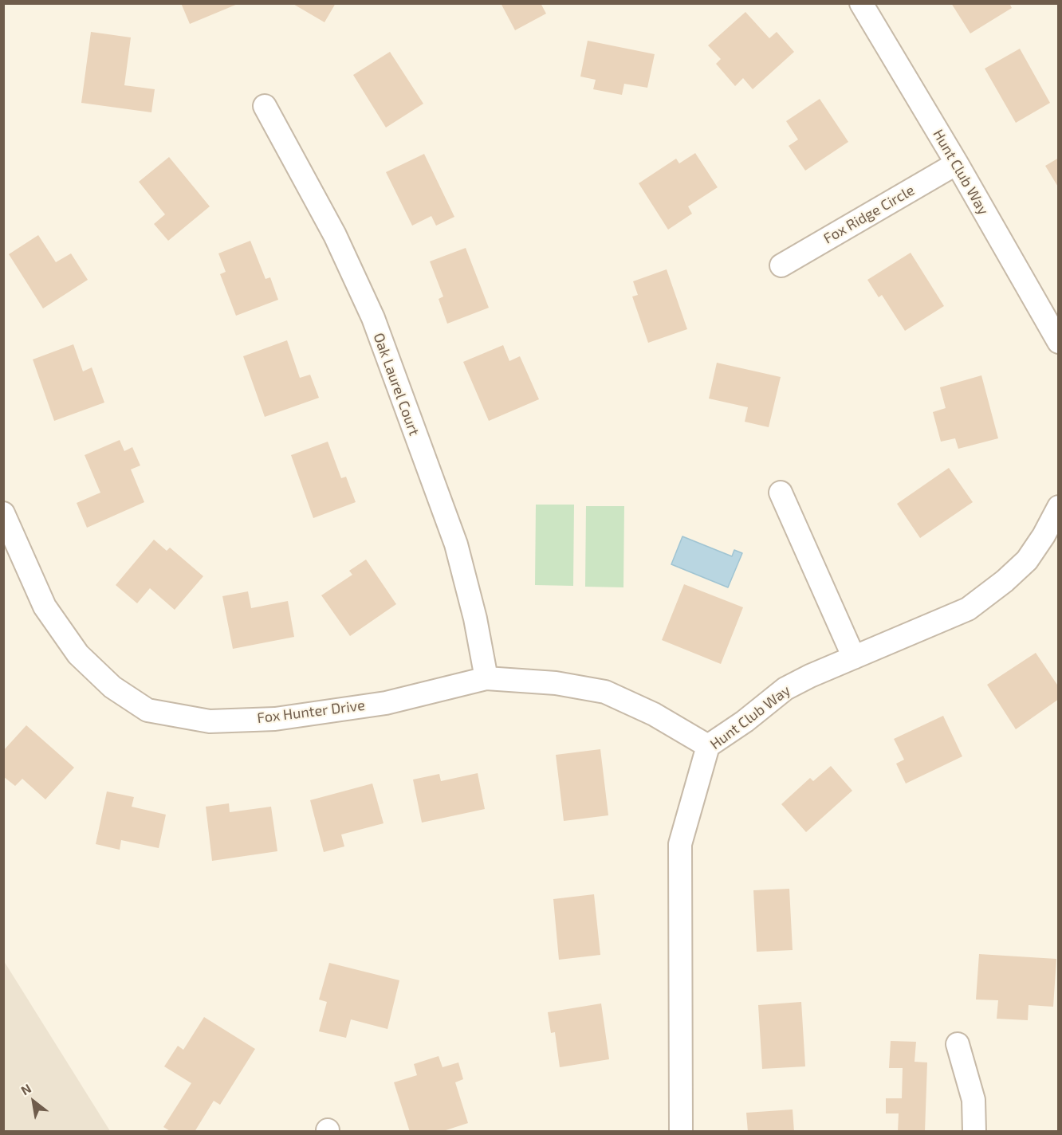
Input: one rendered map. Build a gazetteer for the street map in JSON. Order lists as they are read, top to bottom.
{
  "streets": {
    "street": [
      "Hunt Club Way",
      "Fox Ridge Circle",
      "Oak Laurel Court",
      "Fox Hunter Drive"
    ]
  },
  "crossings": [
    ["Hunt Club Way", "Fox Ridge Circle"],
    ["Hunt Club Way", "Fox Hunter Drive"],
    ["Oak Laurel Court", "Fox Hunter Drive"]
  ],
  "north": "top left"
}
